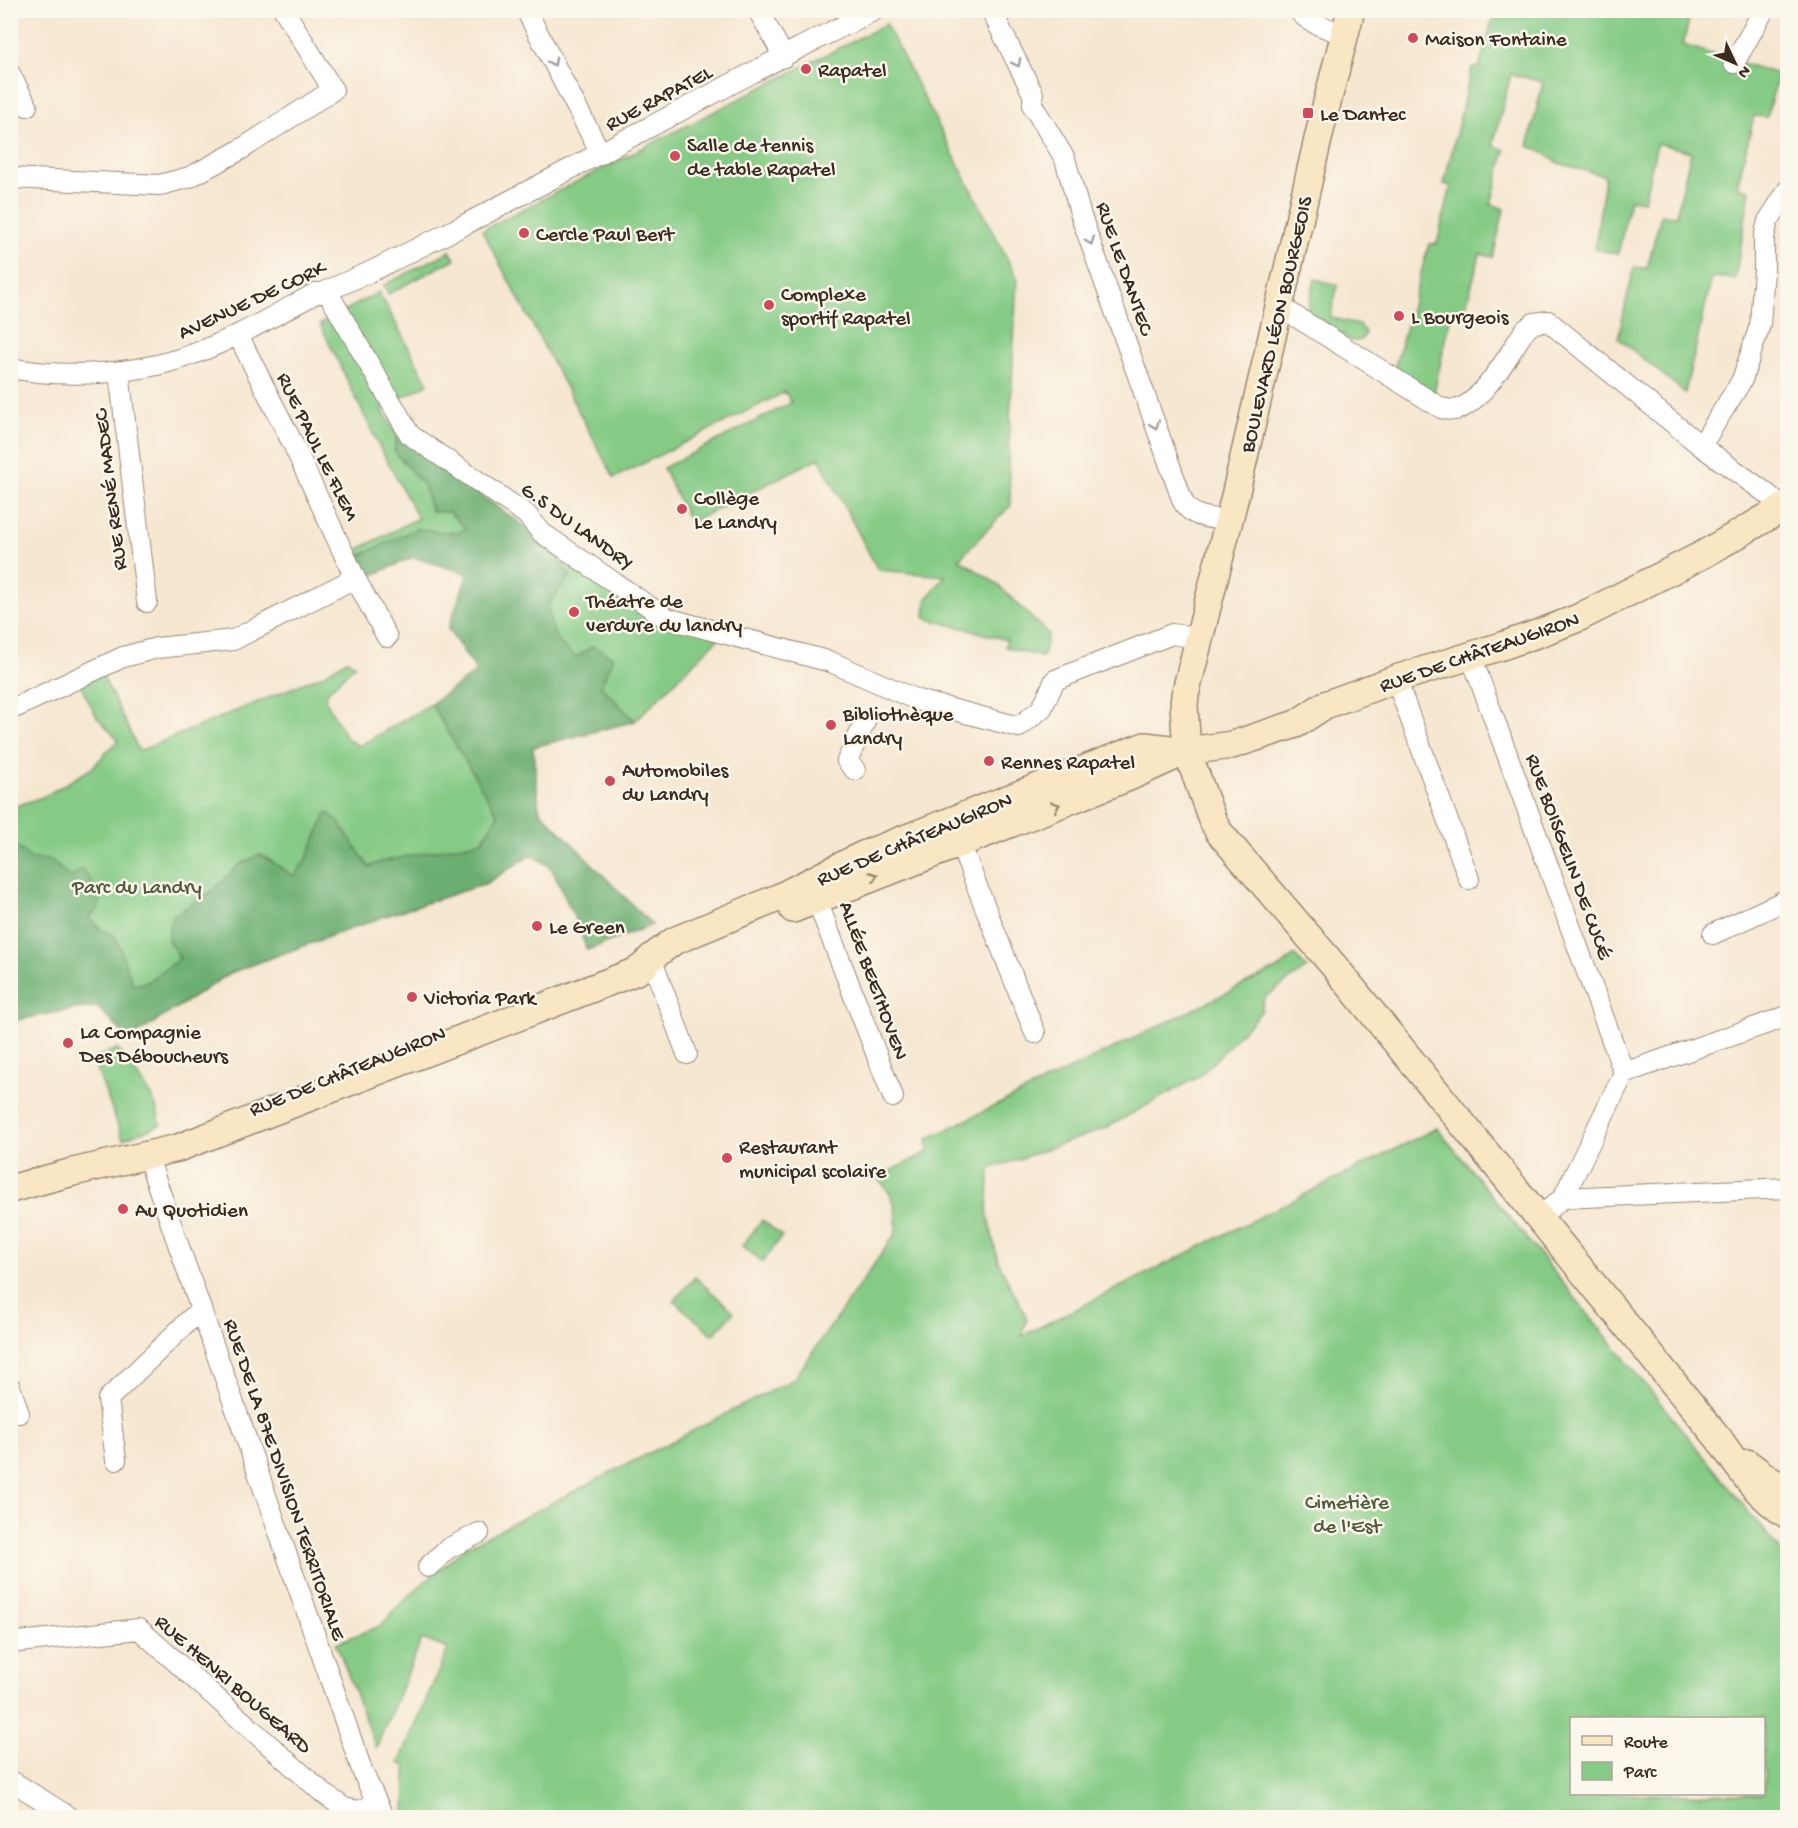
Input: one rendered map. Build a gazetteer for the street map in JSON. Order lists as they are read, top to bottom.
{
  "streets": {
    "main road": ["BOULEVARD LÉON BOURGEOIS", "RUE DE CHÂTEAUGIRON"],
    "street": [
      "RUE RAPATEL",
      "RUE LE DANTEC",
      "AVENUE DE CORK",
      "RUE PAUL LE FLEM",
      "RUE RENÉ MADEC",
      "G.S DU LANDRY",
      "RUE BOISGELIN DE CUCÉ",
      "ALLÉE BEETHOVEN",
      "RUE DE LA 87E DIVISION TERRITORIALE",
      "RUE HENRI BOUGEARD"
    ]
  },
  "crossings": [
    ["RUE RAPATEL", "AVENUE DE CORK"],
    ["RUE LE DANTEC", "BOULEVARD LÉON BOURGEOIS"],
    ["AVENUE DE CORK", "RUE PAUL LE FLEM"],
    ["AVENUE DE CORK", "RUE RENÉ MADEC"],
    ["AVENUE DE CORK", "G.S DU LANDRY"],
    ["BOULEVARD LÉON BOURGEOIS", "G.S DU LANDRY"],
    ["BOULEVARD LÉON BOURGEOIS", "RUE DE CHÂTEAUGIRON"],
    ["RUE DE CHÂTEAUGIRON", "RUE BOISGELIN DE CUCÉ"],
    ["RUE DE CHÂTEAUGIRON", "ALLÉE BEETHOVEN"],
    ["RUE DE CHÂTEAUGIRON", "RUE DE LA 87E DIVISION TERRITORIALE"],
    ["RUE DE LA 87E DIVISION TERRITORIALE", "RUE HENRI BOUGEARD"]
  ],
  "one_way": ["RUE LE DANTEC"],
  "parks": ["Parc du Landry", "Cimetière de l'Est"],
  "places": {
    "other": [
      "Maison Fontaine",
      "Rapatel",
      "Salle de tennis de table Rapatel",
      "Cercle Paul Bert",
      "Complexe sportif Rapatel",
      "L Bourgeois",
      "Collège Le Landry",
      "Théatre de verdure du landry",
      "Bibliothèque Landry",
      "Rennes Rapatel",
      "Automobiles du Landry",
      "Le Green",
      "Victoria Park",
      "La Compagnie Des Déboucheurs",
      "Restaurant municipal scolaire",
      "Au Quotidien"
    ],
    "transit": ["Le Dantec"]
  },
  "legend": ["Route", "Parc"],
  "north": "bottom right"
}
